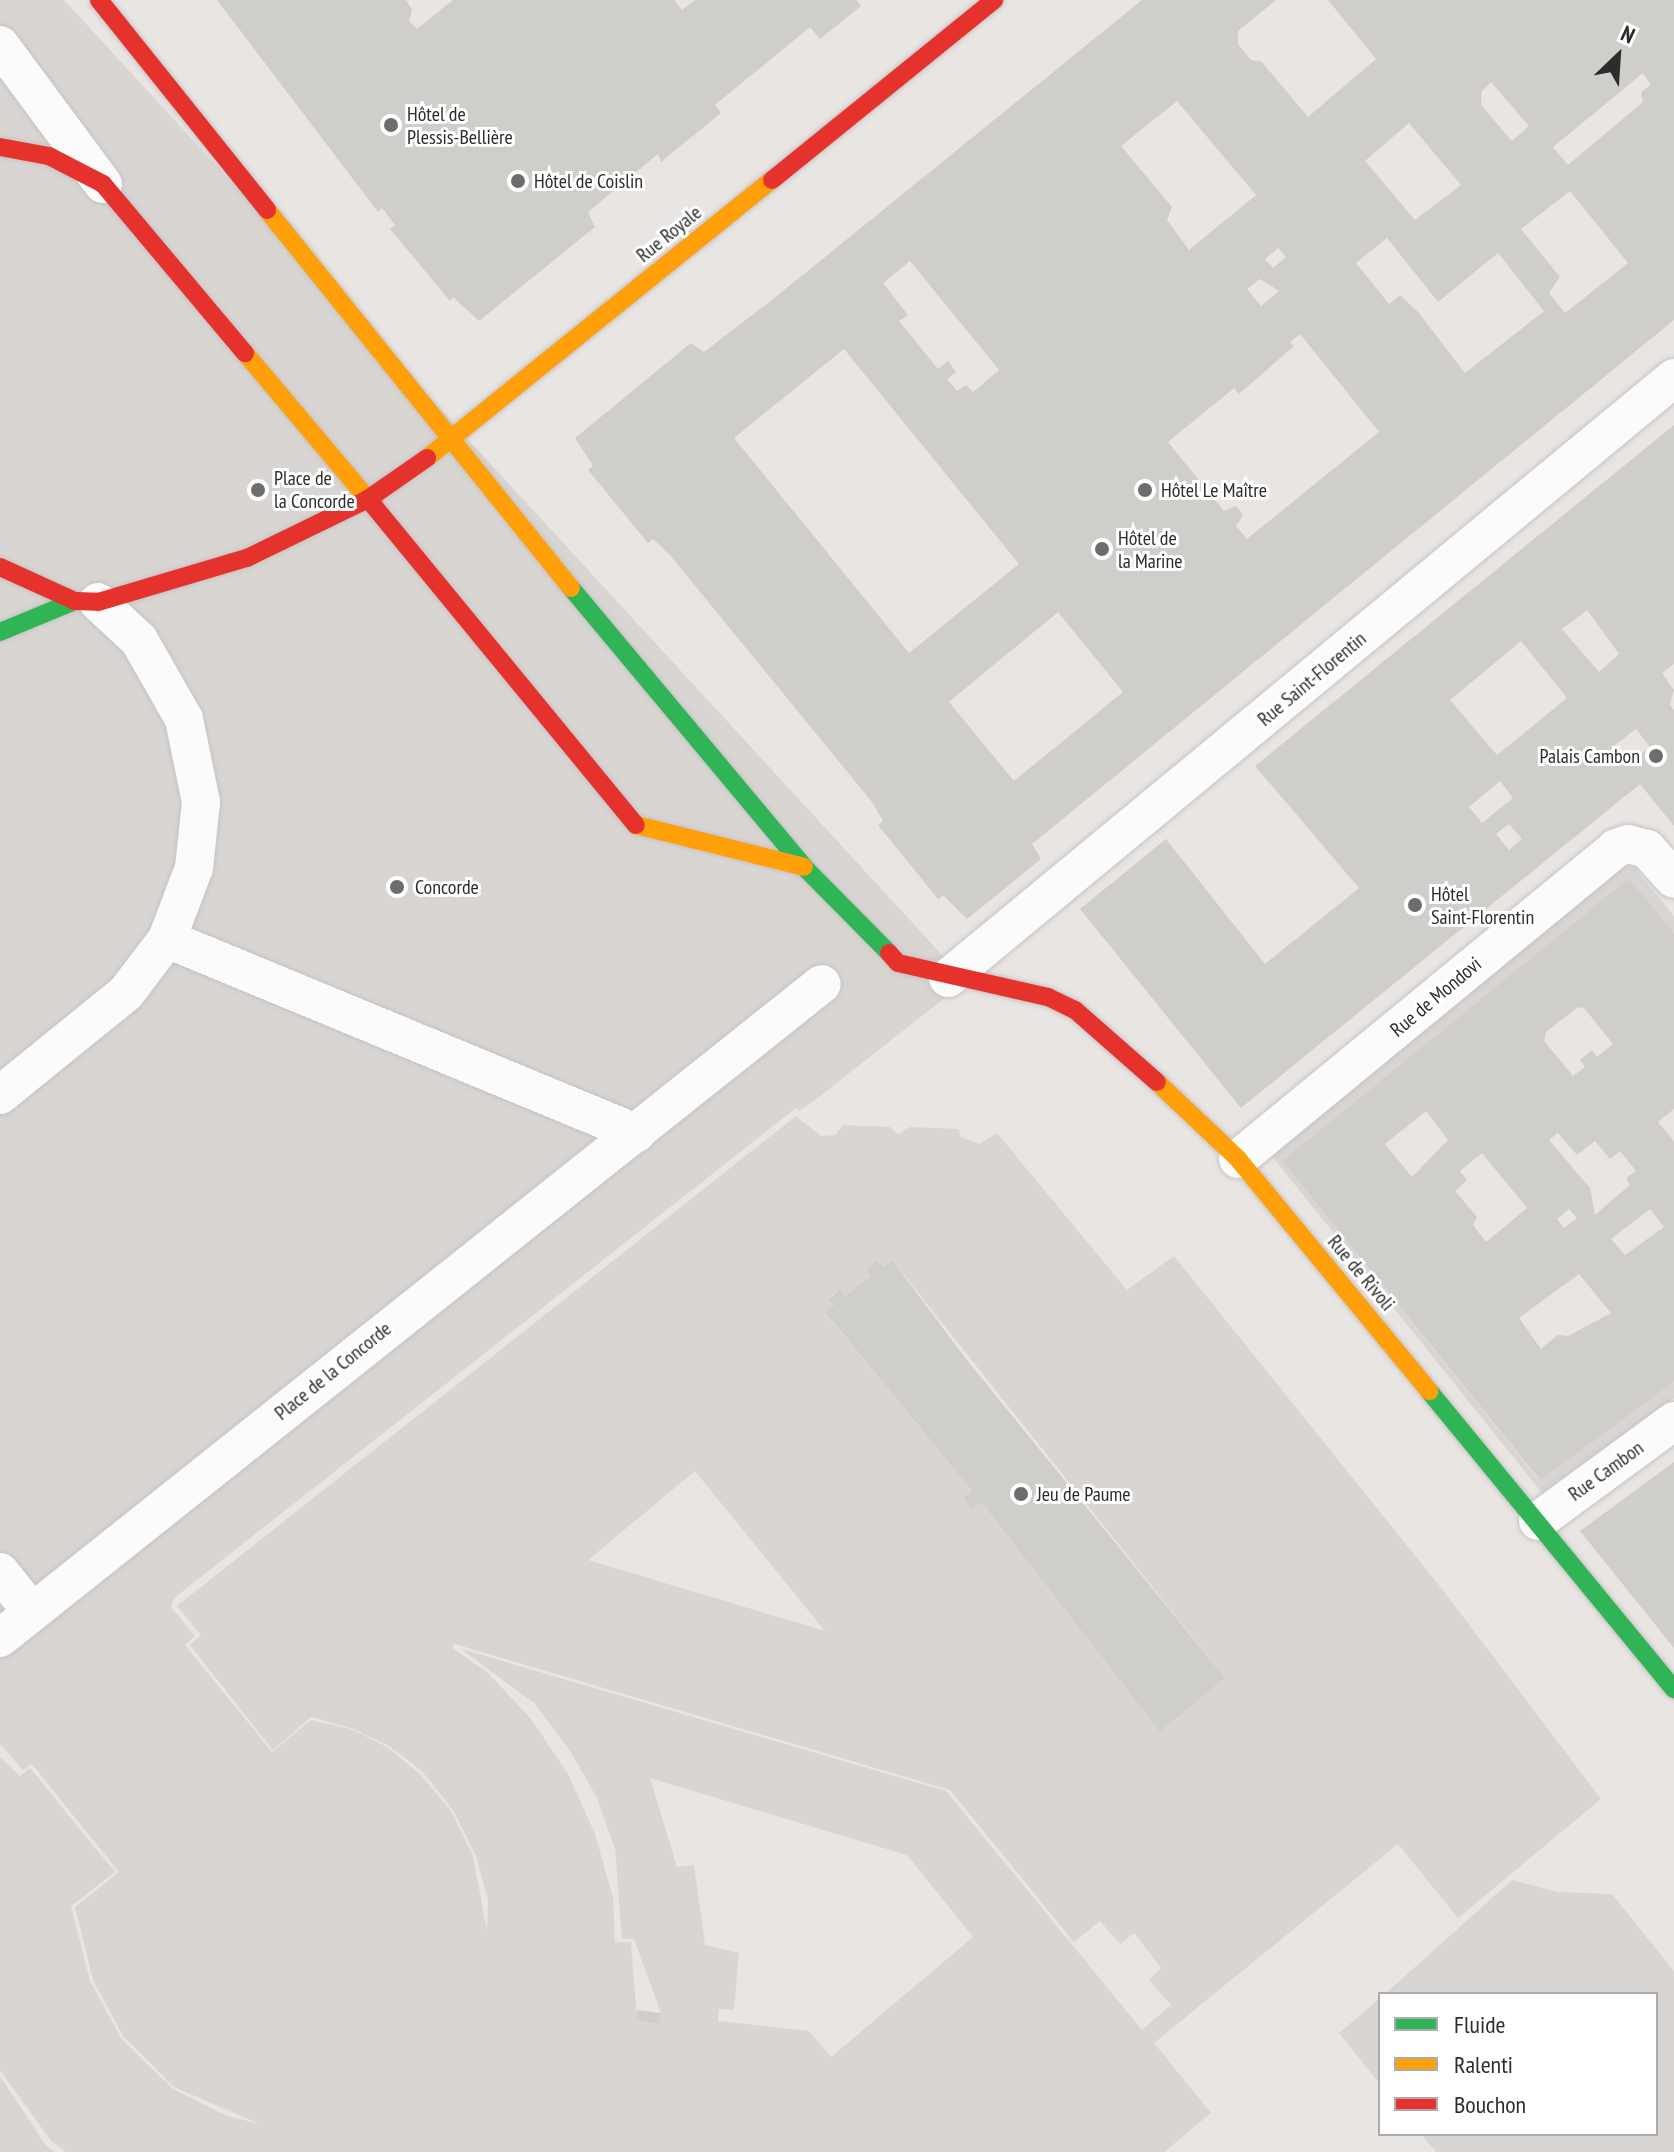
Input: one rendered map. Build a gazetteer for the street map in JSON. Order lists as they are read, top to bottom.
{
  "streets": {
    "street": [
      "Rue Royale",
      "Rue Saint-Florentin",
      "Rue de Mondovi",
      "Rue de Rivoli",
      "Place de la Concorde",
      "Rue Cambon"
    ]
  },
  "crossings": [
    ["Rue Saint-Florentin", "Rue de Rivoli"],
    ["Rue de Mondovi", "Rue de Rivoli"],
    ["Rue de Rivoli", "Rue Cambon"]
  ],
  "places": [
    "Hôtel de Plessis-Bellière",
    "Hôtel de Coislin",
    "Place de la Concorde",
    "Hôtel Le Maître",
    "Hôtel de la Marine",
    "Palais Cambon",
    "Concorde",
    "Hôtel Saint-Florentin",
    "Jeu de Paume"
  ],
  "legend": ["Fluide", "Ralenti", "Bouchon"],
  "north": "top right"
}
